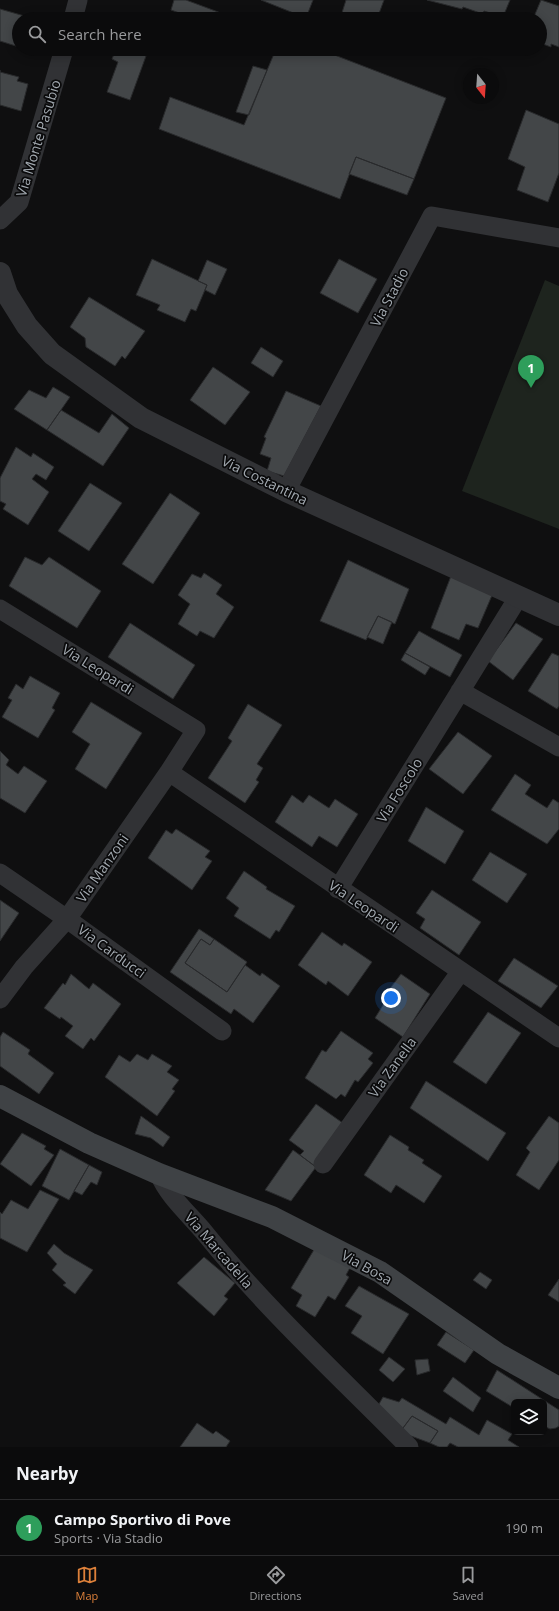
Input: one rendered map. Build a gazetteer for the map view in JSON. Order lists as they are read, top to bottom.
{
  "streets": {
    "main road": ["Via Bosa"],
    "street": [
      "Via Monte Pasubio",
      "Via Stadio",
      "Via Costantina",
      "Via Leopardi",
      "Via Foscolo",
      "Via Manzoni",
      "Via Carducci",
      "Via Zanella",
      "Via Marcadella"
    ]
  },
  "crossings": [
    ["Via Stadio", "Via Costantina"],
    ["Via Costantina", "Via Foscolo"],
    ["Via Leopardi", "Via Foscolo"],
    ["Via Leopardi", "Via Manzoni"],
    ["Via Leopardi", "Via Zanella"],
    ["Via Manzoni", "Via Carducci"],
    ["Via Marcadella", "Via Bosa"]
  ],
  "north": "bottom",
  "page": {
    "search": "Search here",
    "pins": "1",
    "heading": "Nearby",
    "list": [
      {
        "mark": "1",
        "name": "Campo Sportivo di Pove",
        "note": "Sports · Via Stadio",
        "value": "190 m"
      }
    ],
    "nav": ["Map", "Directions", "Saved"]
  }
}
